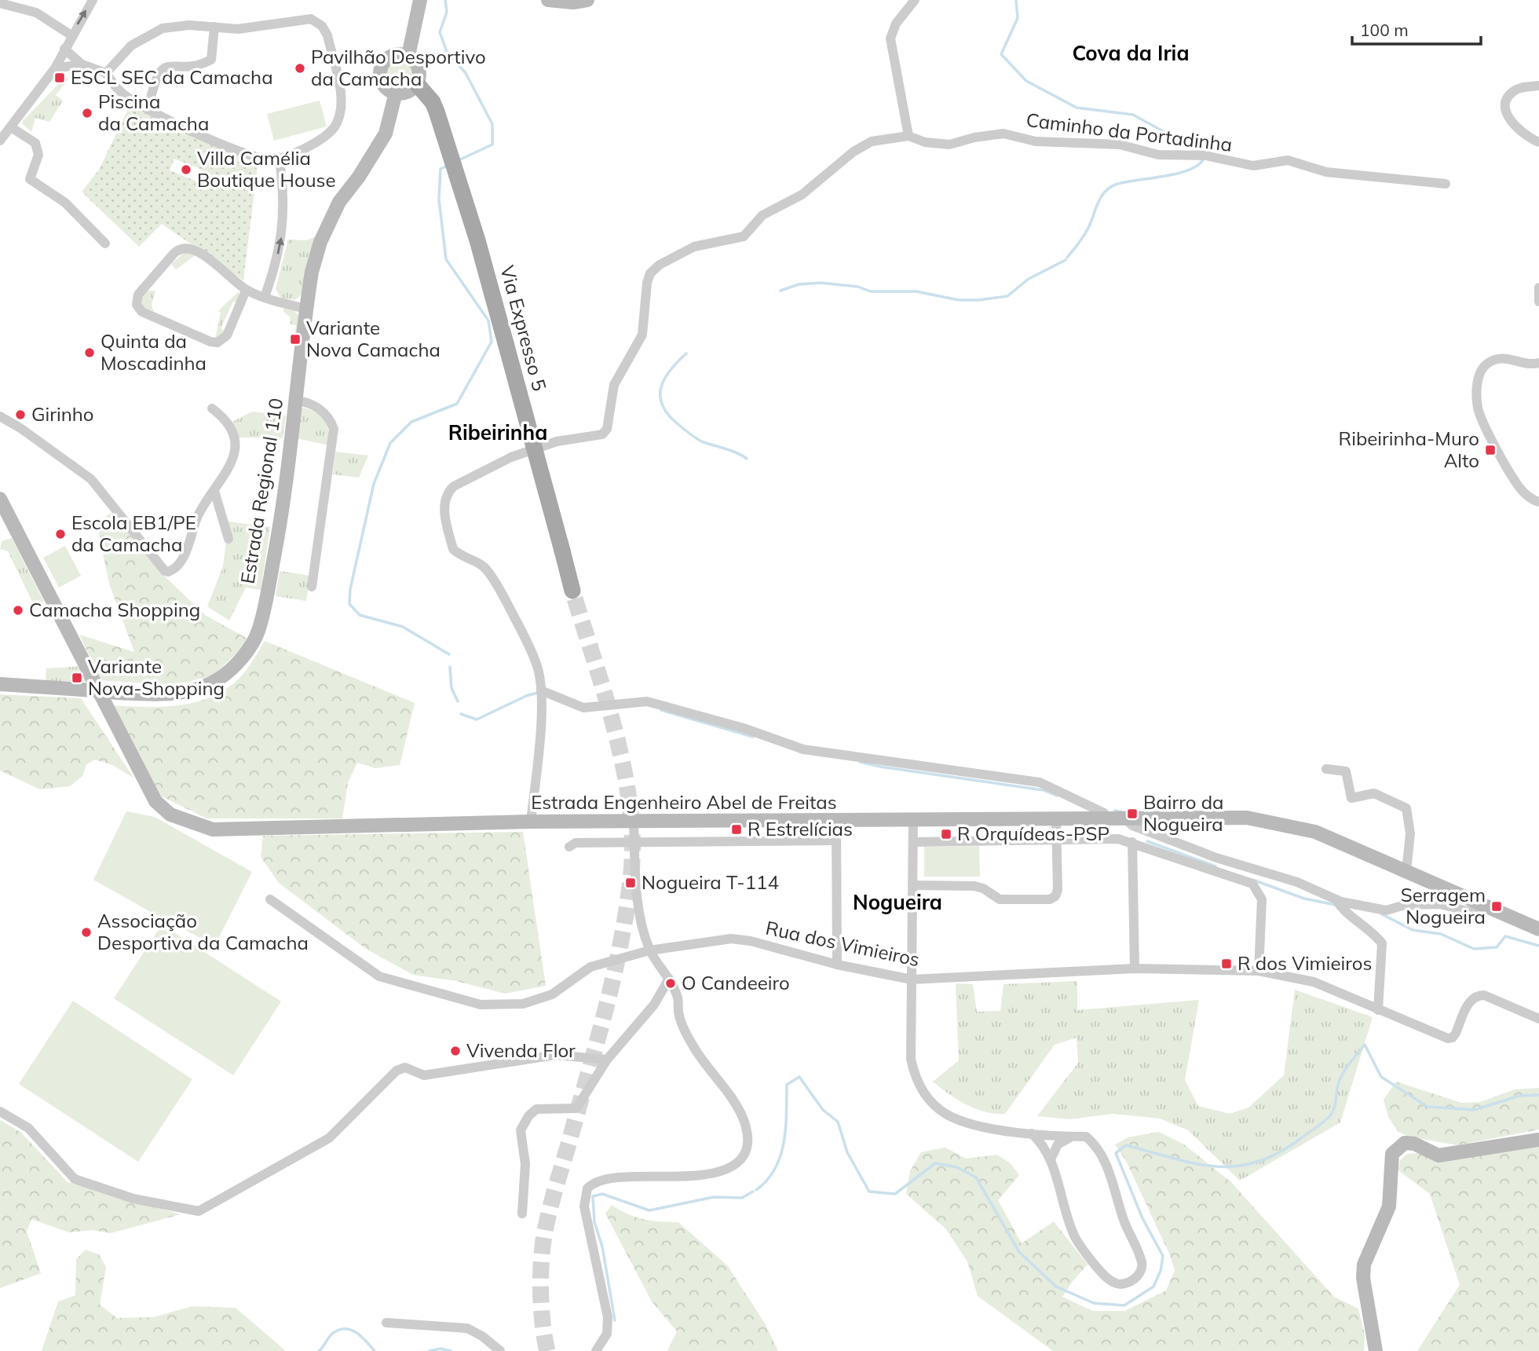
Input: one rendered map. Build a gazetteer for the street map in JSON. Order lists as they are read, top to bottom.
{
  "streets": {
    "main road": ["Via Expresso 5", "Estrada Regional 110", "Estrada Engenheiro Abel de Freitas"],
    "street": ["Caminho da Portadinha", "Rua dos Vimieiros"]
  },
  "crossings": [
    ["Via Expresso 5", "Estrada Regional 110"]
  ],
  "districts": ["Cova da Iria", "Ribeirinha", "Nogueira"],
  "places": {
    "other": [
      "Pavilhão Desportivo da Camacha",
      "Piscina da Camacha",
      "Villa Camélia Boutique House",
      "Quinta da Moscadinha",
      "Girinho",
      "Escola EB1/PE da Camacha",
      "Camacha Shopping",
      "Associação Desportiva da Camacha",
      "O Candeeiro",
      "Vivenda Flor"
    ],
    "transit": [
      "ESCL SEC da Camacha",
      "Variante Nova Camacha",
      "Ribeirinha-Muro Alto",
      "Variante Nova-Shopping",
      "Bairro da Nogueira",
      "R Estrelícias",
      "R Orquídeas-PSP",
      "Nogueira T-114",
      "Serragem Nogueira",
      "R dos Vimieiros"
    ]
  },
  "scale_bar": "100 m"
}
